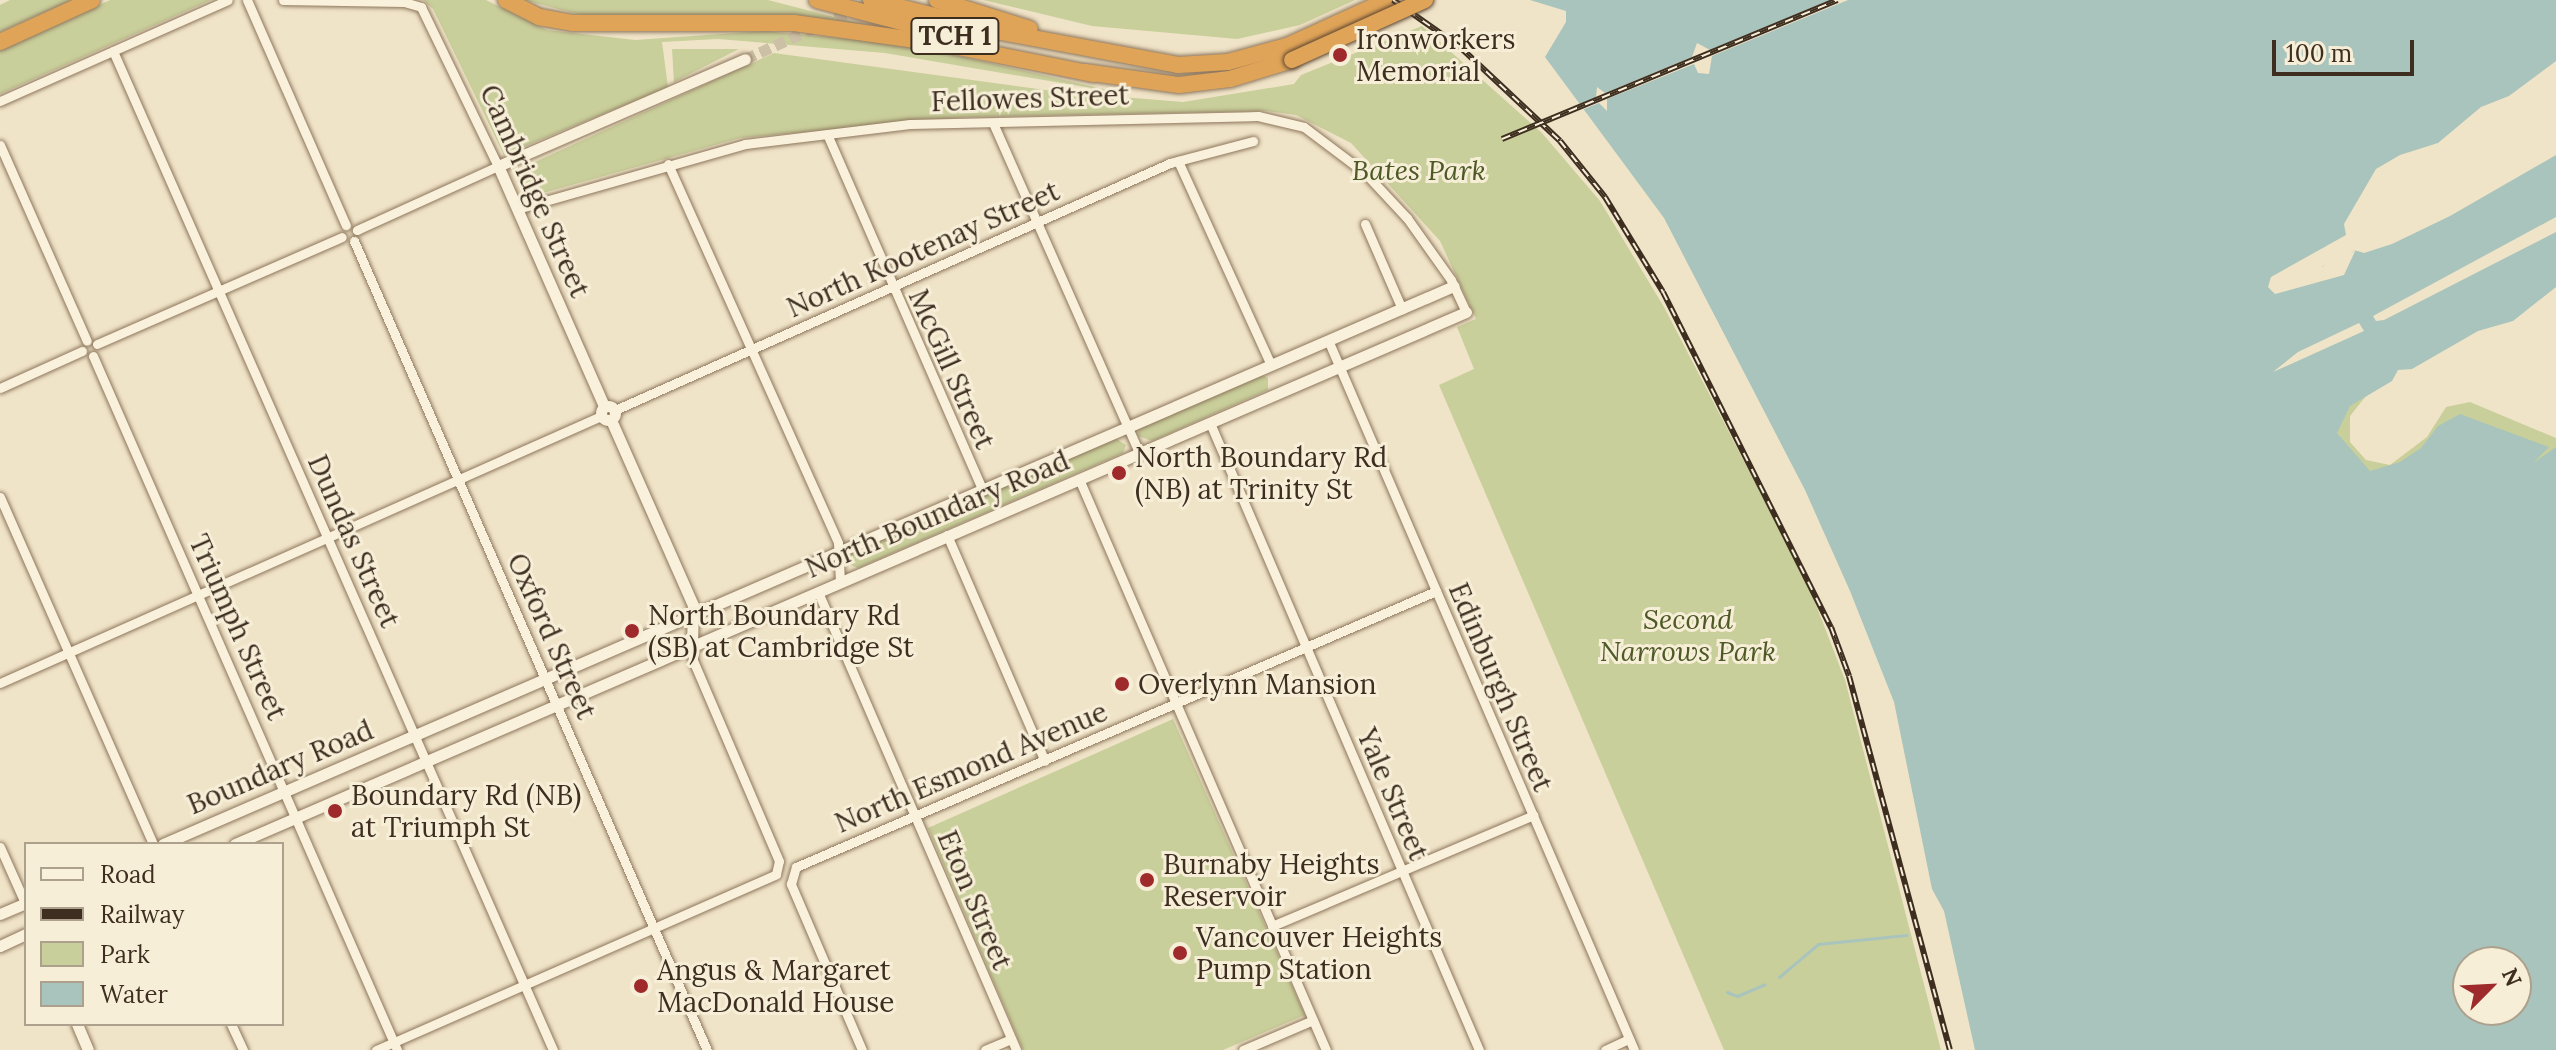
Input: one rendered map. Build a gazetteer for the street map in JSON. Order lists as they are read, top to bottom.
{
  "streets": {
    "highway": ["TCH 1"],
    "street": [
      "Fellowes Street",
      "Cambridge Street",
      "North Kootenay Street",
      "McGill Street",
      "North Boundary Road",
      "Dundas Street",
      "Triumph Street",
      "Oxford Street",
      "Edinburgh Street",
      "Boundary Road",
      "North Esmond Avenue",
      "Yale Street",
      "Eton Street"
    ]
  },
  "crossings": [
    ["Fellowes Street", "Cambridge Street"],
    ["Fellowes Street", "McGill Street"],
    ["Fellowes Street", "North Boundary Road"],
    ["Cambridge Street", "North Kootenay Street"],
    ["Cambridge Street", "North Boundary Road"],
    ["Cambridge Street", "Oxford Street"],
    ["North Kootenay Street", "McGill Street"],
    ["North Kootenay Street", "Dundas Street"],
    ["North Kootenay Street", "Triumph Street"],
    ["North Kootenay Street", "Oxford Street"],
    ["McGill Street", "North Boundary Road"],
    ["North Boundary Road", "Dundas Street"],
    ["North Boundary Road", "Oxford Street"],
    ["North Boundary Road", "Edinburgh Street"],
    ["North Boundary Road", "Boundary Road"],
    ["North Boundary Road", "Yale Street"],
    ["North Boundary Road", "Eton Street"],
    ["Dundas Street", "Boundary Road"],
    ["Triumph Street", "Boundary Road"],
    ["Edinburgh Street", "North Esmond Avenue"],
    ["North Esmond Avenue", "Yale Street"],
    ["North Esmond Avenue", "Eton Street"]
  ],
  "parks": ["Bates Park", "Second Narrows Park"],
  "places": [
    "Ironworkers Memorial",
    "North Boundary Rd (NB) at Trinity St",
    "North Boundary Rd (SB) at Cambridge St",
    "Overlynn Mansion",
    "Boundary Rd (NB) at Triumph St",
    "Burnaby Heights Reservoir",
    "Vancouver Heights Pump Station",
    "Angus & Margaret MacDonald House"
  ],
  "legend": [
    "Road",
    "Railway",
    "Park",
    "Water"
  ],
  "scale_bar": "100 m",
  "north": "top right"
}
